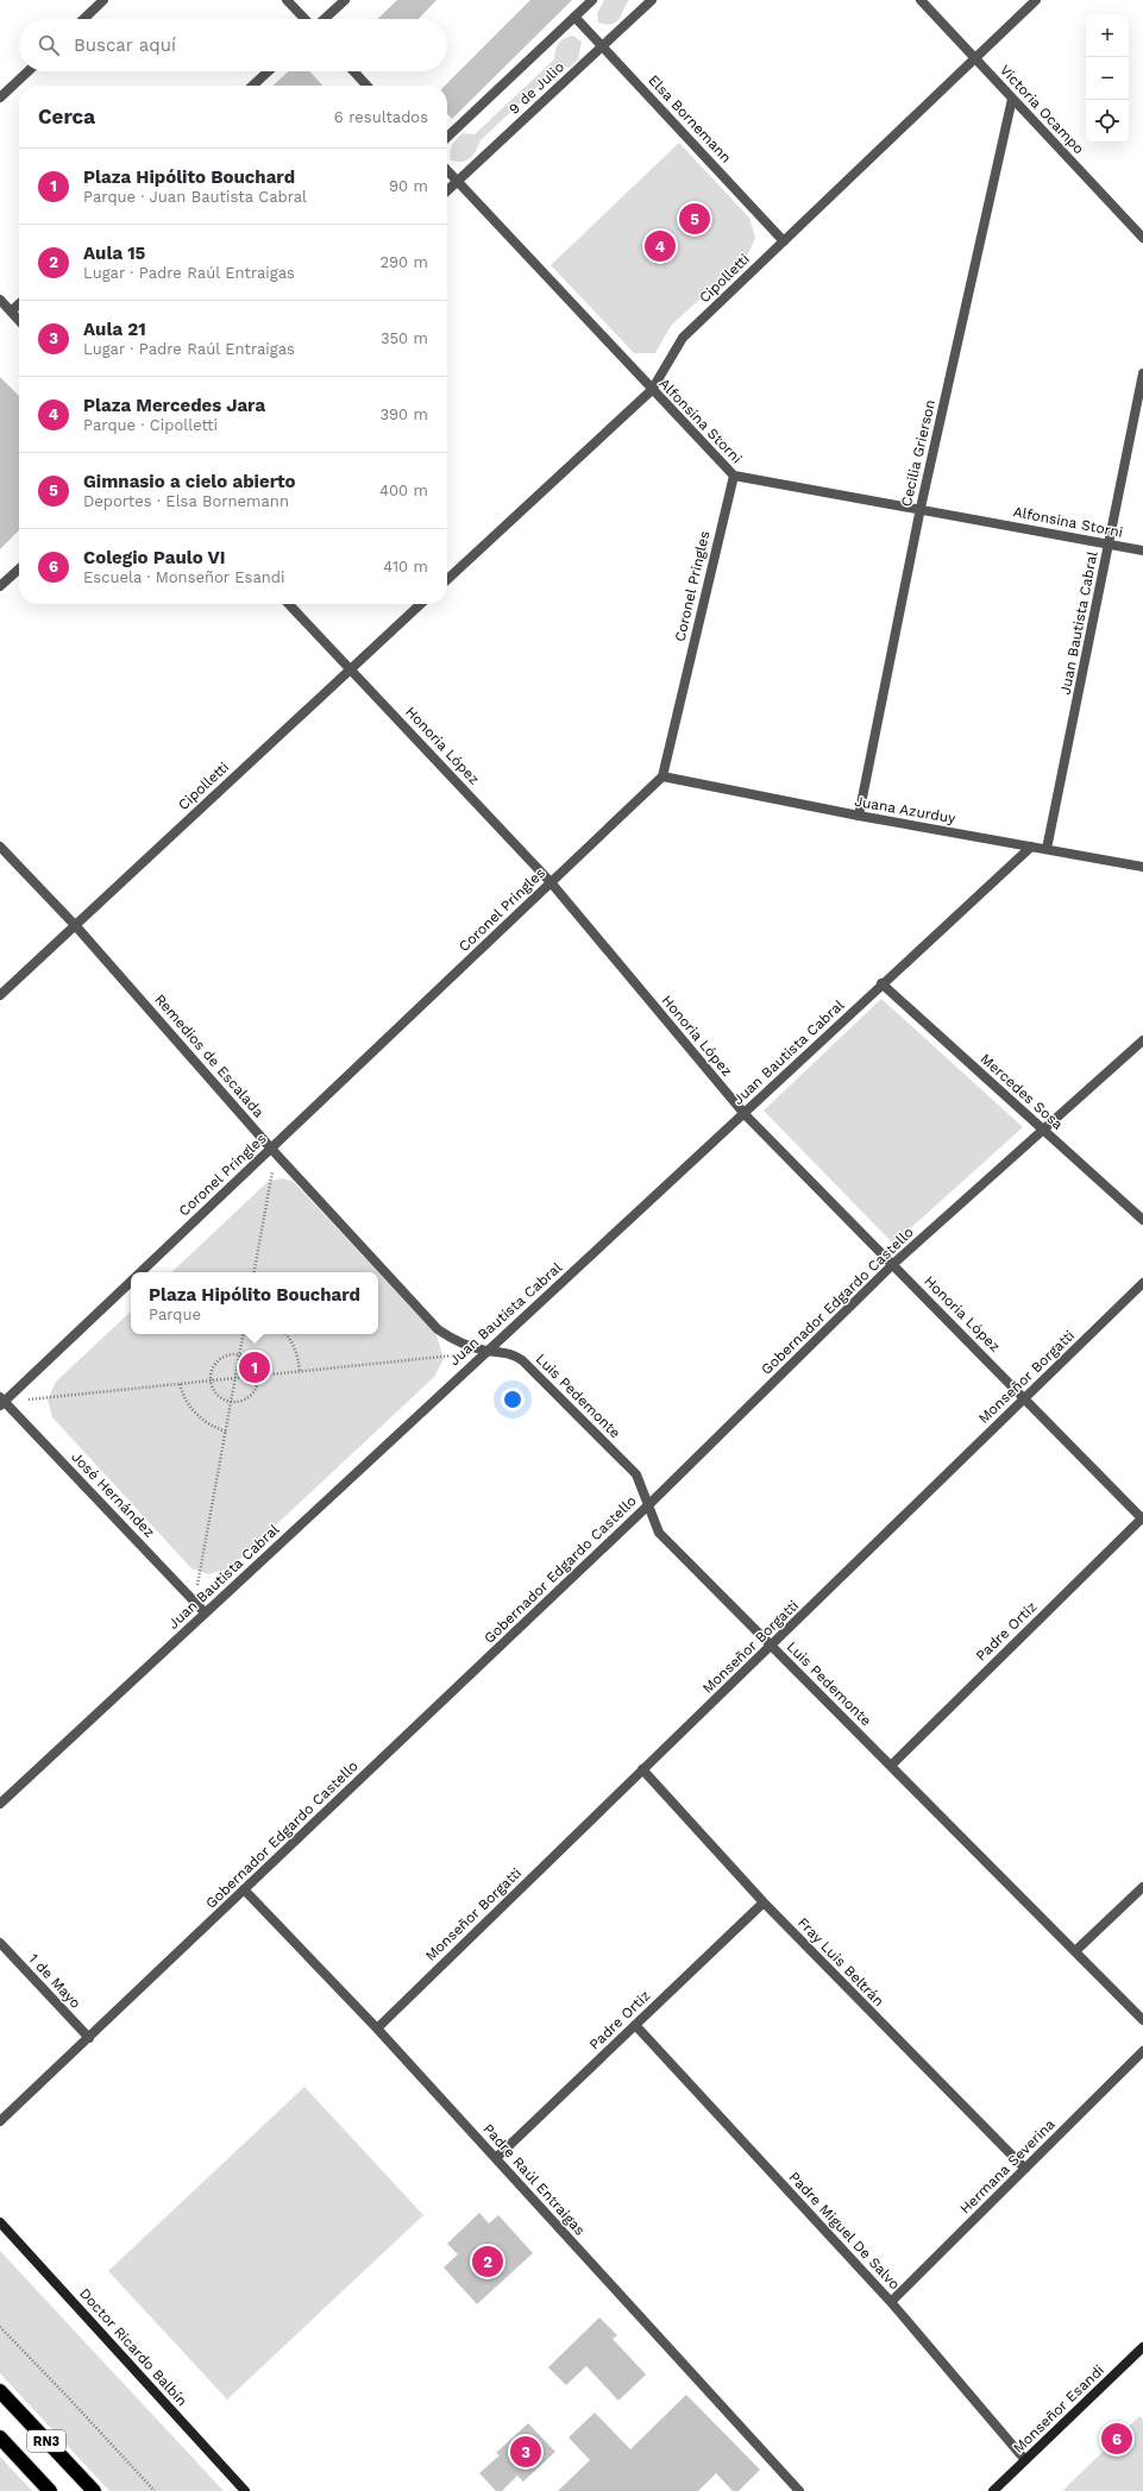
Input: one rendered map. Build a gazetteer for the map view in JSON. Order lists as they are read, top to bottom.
{
  "streets": {
    "highway": ["RN3"],
    "street": [
      "9 de Julio",
      "Victoria Ocampo",
      "Elsa Bornemann",
      "Cipolletti",
      "Alfonsina Storni",
      "Cecilia Grierson",
      "Coronel Pringles",
      "Juan Bautista Cabral",
      "Honoria López",
      "Juana Azurduy",
      "Remedios de Escalada",
      "Mercedes Sosa",
      "Gobernador Edgardo Castello",
      "Monseñor Borgatti",
      "Luis Pedemonte",
      "José Hernández",
      "Padre Ortiz",
      "Fray Luis Beltrán",
      "1 de Mayo",
      "Hermana Severina",
      "Padre Raúl Entraigas",
      "Padre Miguel De Salvo",
      "Doctor Ricardo Balbín",
      "Monseñor Esandi"
    ]
  },
  "crossings": [
    ["9 de Julio", "Elsa Bornemann"],
    ["9 de Julio", "Alfonsina Storni"],
    ["Victoria Ocampo", "Cipolletti"],
    ["Victoria Ocampo", "Cecilia Grierson"],
    ["Elsa Bornemann", "Cipolletti"],
    ["Cipolletti", "Alfonsina Storni"],
    ["Cipolletti", "Honoria López"],
    ["Cipolletti", "Remedios de Escalada"],
    ["Alfonsina Storni", "Cecilia Grierson"],
    ["Alfonsina Storni", "Coronel Pringles"],
    ["Alfonsina Storni", "Juan Bautista Cabral"],
    ["Cecilia Grierson", "Juana Azurduy"],
    ["Coronel Pringles", "Honoria López"],
    ["Coronel Pringles", "Juana Azurduy"],
    ["Coronel Pringles", "Remedios de Escalada"],
    ["Coronel Pringles", "José Hernández"],
    ["Juan Bautista Cabral", "Honoria López"],
    ["Juan Bautista Cabral", "Juana Azurduy"],
    ["Juan Bautista Cabral", "Remedios de Escalada"],
    ["Juan Bautista Cabral", "Mercedes Sosa"],
    ["Juan Bautista Cabral", "Luis Pedemonte"],
    ["Juan Bautista Cabral", "José Hernández"],
    ["Honoria López", "Gobernador Edgardo Castello"],
    ["Honoria López", "Monseñor Borgatti"],
    ["Honoria López", "Padre Ortiz"],
    ["Remedios de Escalada", "Luis Pedemonte"],
    ["Mercedes Sosa", "Gobernador Edgardo Castello"],
    ["Gobernador Edgardo Castello", "Luis Pedemonte"],
    ["Gobernador Edgardo Castello", "1 de Mayo"],
    ["Gobernador Edgardo Castello", "Padre Raúl Entraigas"],
    ["Monseñor Borgatti", "Luis Pedemonte"],
    ["Monseñor Borgatti", "Fray Luis Beltrán"],
    ["Monseñor Borgatti", "Padre Raúl Entraigas"],
    ["Luis Pedemonte", "Padre Ortiz"],
    ["Padre Ortiz", "Fray Luis Beltrán"],
    ["Padre Ortiz", "Padre Raúl Entraigas"],
    ["Padre Ortiz", "Padre Miguel De Salvo"],
    ["Fray Luis Beltrán", "Hermana Severina"],
    ["Hermana Severina", "Padre Miguel De Salvo"],
    ["Padre Miguel De Salvo", "Monseñor Esandi"]
  ],
  "page": {
    "map_buttons": ["+", "−"],
    "search": "Buscar aquí",
    "heading": ["Cerca", "6 resultados"],
    "list": [
      {
        "mark": "1",
        "name": "Plaza Hipólito Bouchard",
        "note": "Parque · Juan Bautista Cabral",
        "value": "90 m"
      },
      {
        "mark": "2",
        "name": "Aula 15",
        "note": "Lugar · Padre Raúl Entraigas",
        "value": "290 m"
      },
      {
        "mark": "3",
        "name": "Aula 21",
        "note": "Lugar · Padre Raúl Entraigas",
        "value": "350 m"
      },
      {
        "mark": "4",
        "name": "Plaza Mercedes Jara",
        "note": "Parque · Cipolletti",
        "value": "390 m"
      },
      {
        "mark": "5",
        "name": "Gimnasio a cielo abierto",
        "note": "Deportes · Elsa Bornemann",
        "value": "400 m"
      },
      {
        "mark": "6",
        "name": "Colegio Paulo VI",
        "note": "Escuela · Monseñor Esandi",
        "value": "410 m"
      }
    ],
    "pins": [
      "5",
      "4",
      "1",
      "2",
      "6",
      "3"
    ],
    "popup": ["Plaza Hipólito Bouchard", "Parque"]
  }
}
